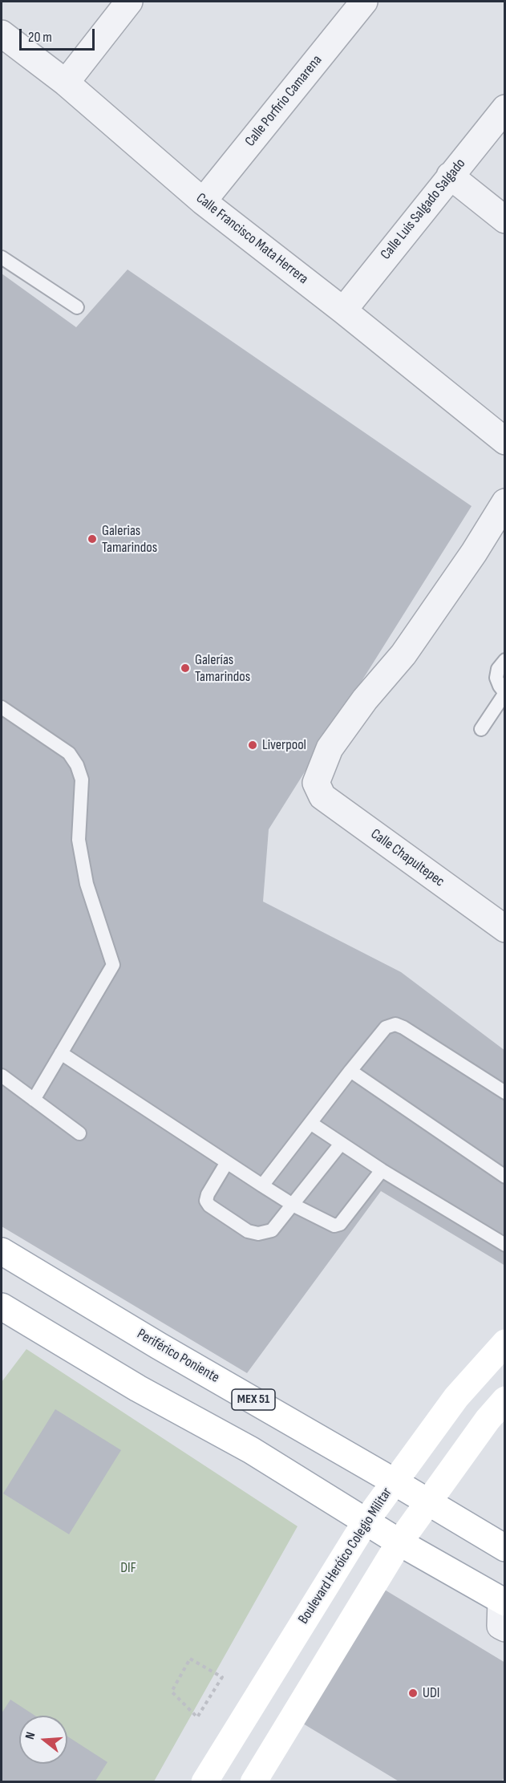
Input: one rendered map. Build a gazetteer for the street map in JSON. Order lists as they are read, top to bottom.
{
  "streets": {
    "main road": ["Periférico Poniente", "MEX 51", "Boulevard Heróico Colegio Militar"],
    "street": [
      "Calle Porfirio Camarena",
      "Calle Luis Salgado Salgado",
      "Calle Francisco Mata Herrera",
      "Calle Chapultepec"
    ]
  },
  "crossings": [
    ["Calle Porfirio Camarena", "Calle Francisco Mata Herrera"],
    ["Calle Luis Salgado Salgado", "Calle Francisco Mata Herrera"],
    ["Periférico Poniente", "Boulevard Heróico Colegio Militar"]
  ],
  "parks": ["DIF"],
  "places": [
    "Galerias Tamarindos",
    "Galerías Tamarindos",
    "Liverpool",
    "UDI"
  ],
  "scale_bar": "20 m",
  "north": "left"
}
